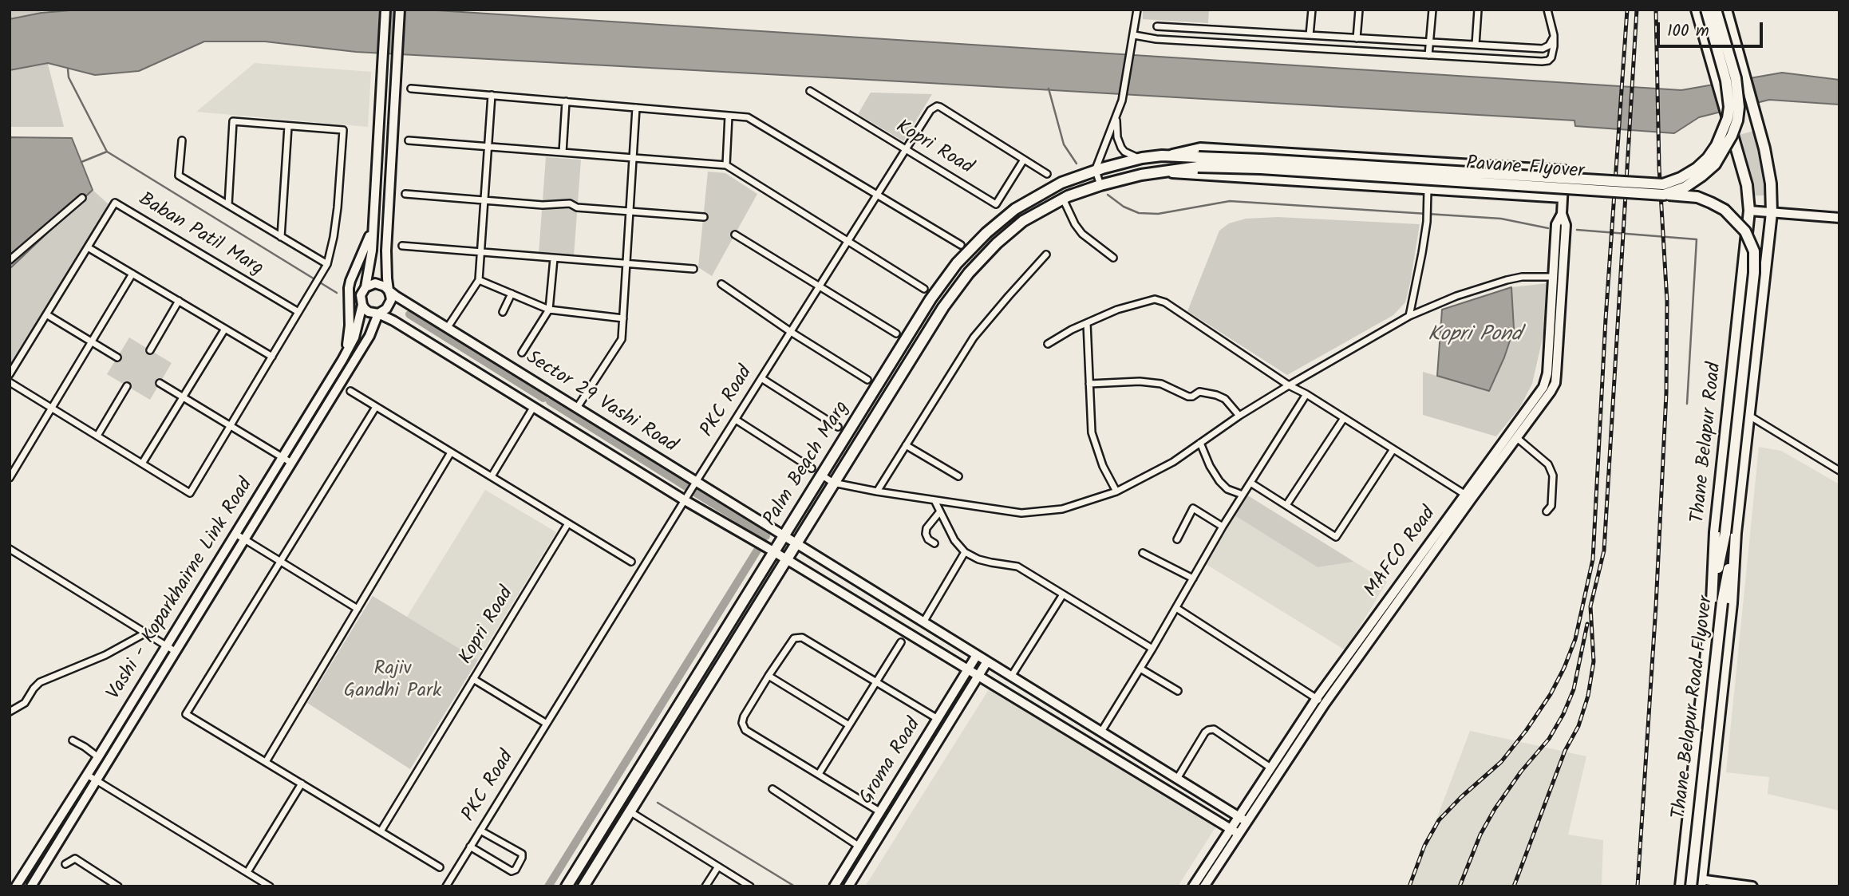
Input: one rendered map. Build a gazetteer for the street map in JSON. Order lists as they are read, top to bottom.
{
  "streets": {
    "main road": [
      "Pavane Flyover",
      "Sector 29 Vashi Road",
      "Thane Belapur Road",
      "Palm Beach Marg",
      "MAFCO Road",
      "Vashi - Koparkhairne Link Road",
      "Thane Belapur Road Flyover",
      "Groma Road"
    ],
    "street": ["Kopri Road", "Baban Patil Marg", "PKC Road"]
  },
  "crossings": [
    ["Kopri Road", "PKC Road"],
    ["Pavane Flyover", "Palm Beach Marg"],
    ["Pavane Flyover", "MAFCO Road"],
    ["PKC Road", "Sector 29 Vashi Road"],
    ["Sector 29 Vashi Road", "Palm Beach Marg"],
    ["Sector 29 Vashi Road", "MAFCO Road"],
    ["Sector 29 Vashi Road", "Vashi - Koparkhairne Link Road"],
    ["Sector 29 Vashi Road", "Groma Road"],
    ["Thane Belapur Road", "Thane Belapur Road Flyover"],
    ["Palm Beach Marg", "MAFCO Road"]
  ],
  "water": ["Kopri Pond"],
  "parks": ["Rajiv Gandhi Park"],
  "scale_bar": "100 m"
}
